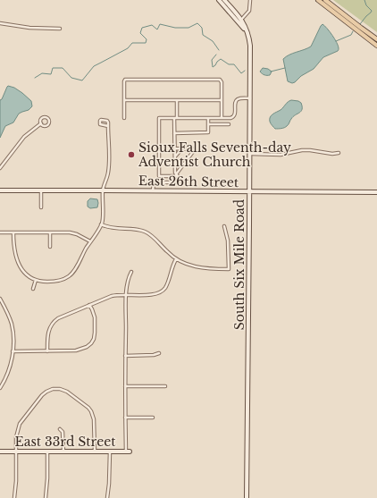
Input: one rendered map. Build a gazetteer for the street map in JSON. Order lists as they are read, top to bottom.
{
  "streets": {
    "main road": ["East 26th Street", "South Six Mile Road", "East 33rd Street"]
  },
  "crossings": [
    ["East 26th Street", "South Six Mile Road"]
  ],
  "places": ["Sioux Falls Seventh-day Adventist Church"]
}
